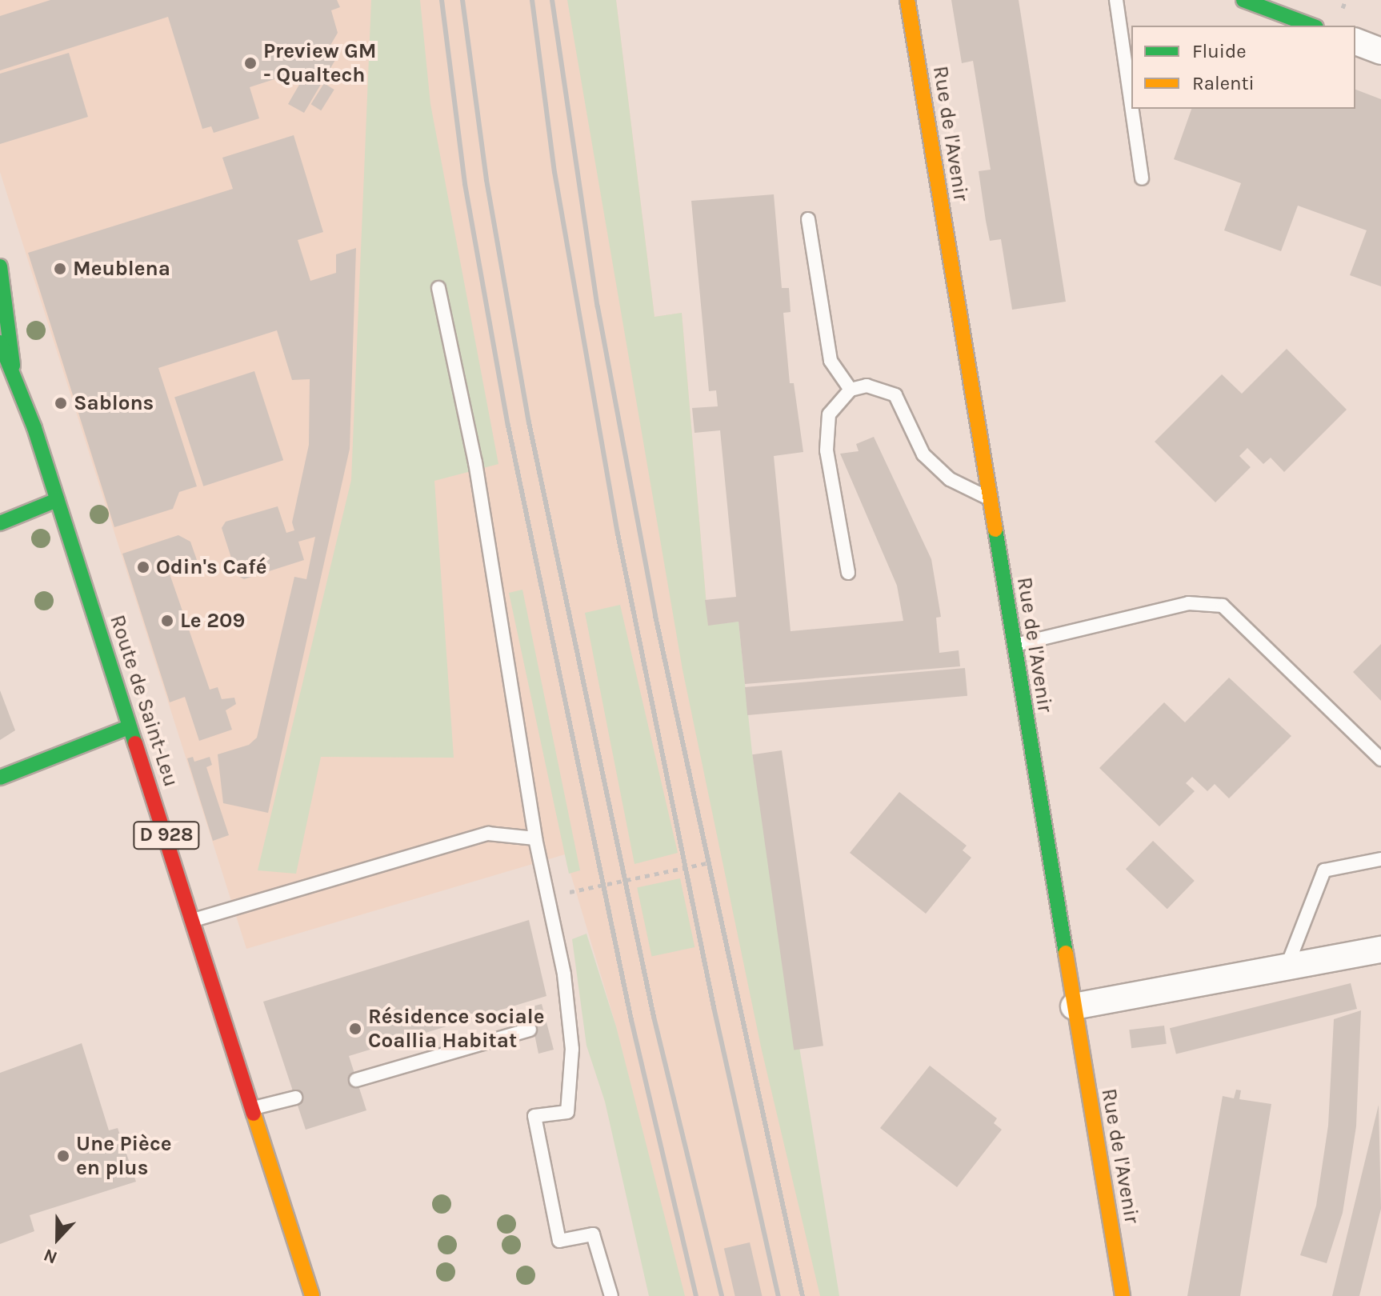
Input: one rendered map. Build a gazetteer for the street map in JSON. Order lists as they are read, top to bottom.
{
  "streets": {
    "street": ["Rue de l'Avenir", "Route de Saint-Leu", "D 928"]
  },
  "places": [
    "Preview GM - Qualtech",
    "Meublena",
    "Sablons",
    "Odin's Café",
    "Le 209",
    "Résidence sociale Coallia Habitat",
    "Une Pièce en plus"
  ],
  "legend": ["Fluide", "Ralenti"],
  "north": "bottom"
}
